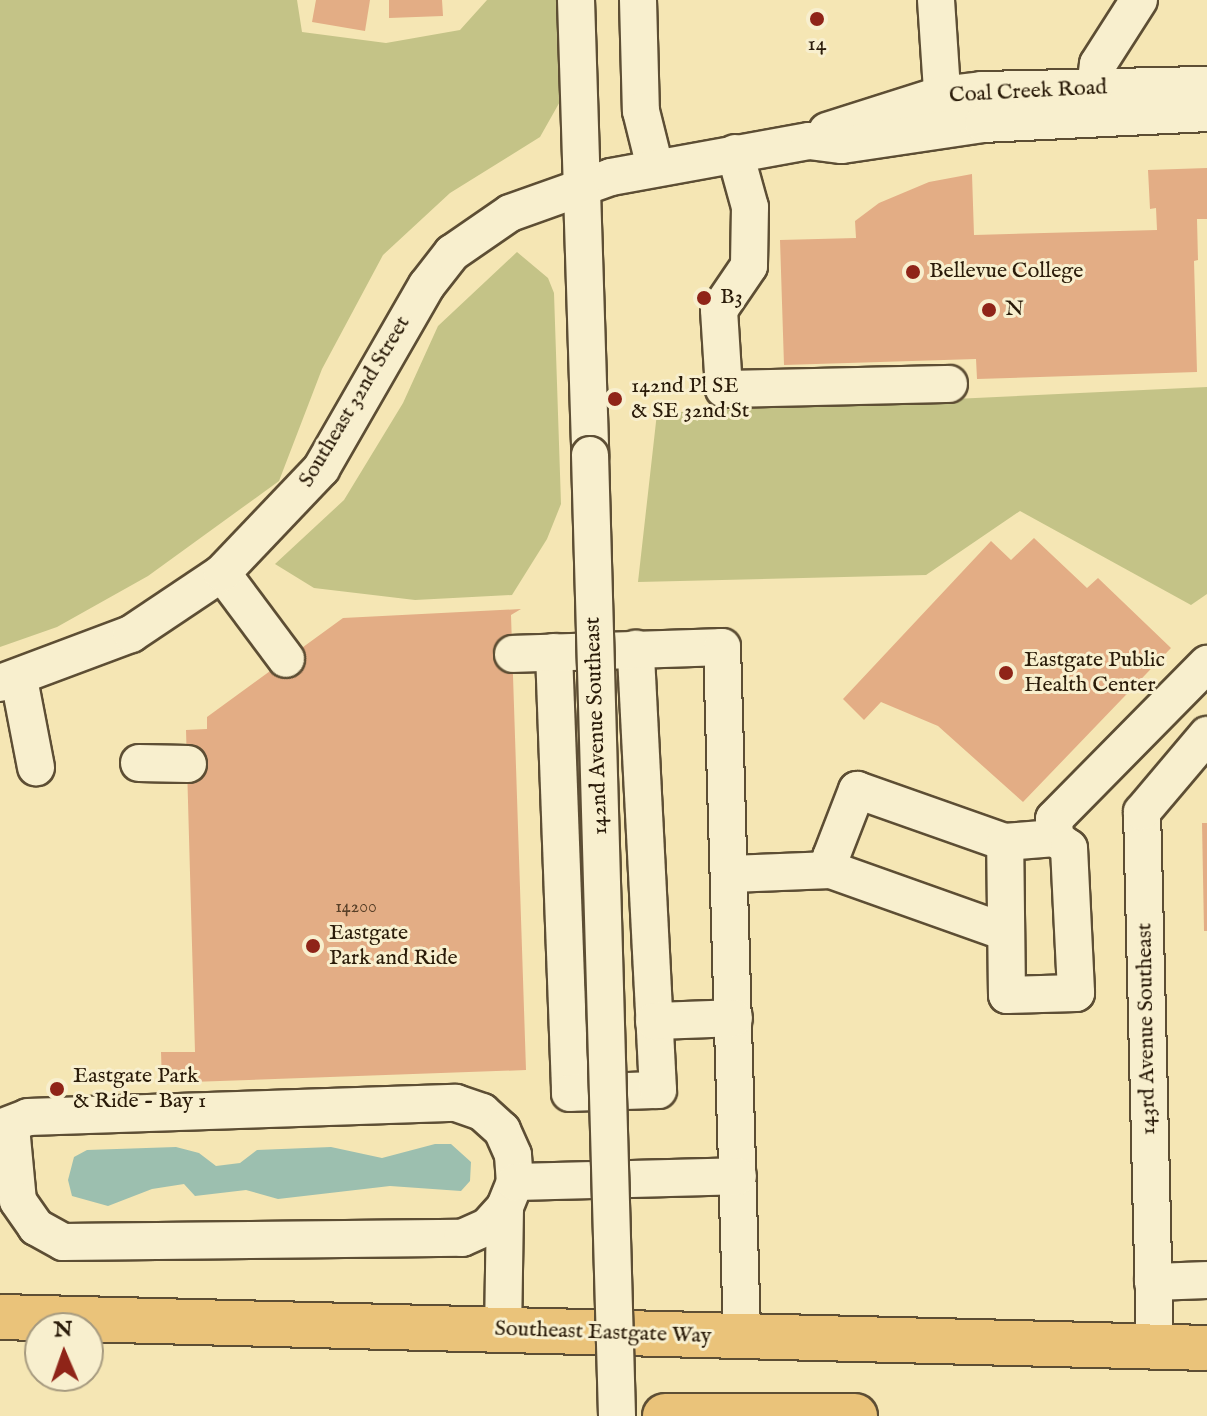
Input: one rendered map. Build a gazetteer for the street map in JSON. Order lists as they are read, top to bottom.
{
  "streets": {
    "main road": ["Southeast Eastgate Way"],
    "street": [
      "Coal Creek Road",
      "Southeast 32nd Street",
      "142nd Avenue Southeast",
      "143rd Avenue Southeast"
    ]
  },
  "crossings": [
    ["Coal Creek Road", "Southeast 32nd Street"],
    ["Coal Creek Road", "142nd Avenue Southeast"],
    ["Southeast 32nd Street", "142nd Avenue Southeast"],
    ["143rd Avenue Southeast", "Southeast Eastgate Way"]
  ],
  "places": [
    "14",
    "Bellevue College",
    "B3",
    "N",
    "142nd Pl SE & SE 32nd St",
    "Eastgate Public Health Center",
    "Eastgate Park and Ride",
    "Eastgate Park & Ride - Bay 1"
  ],
  "house_numbers": ["14200"],
  "north": "top"
}
